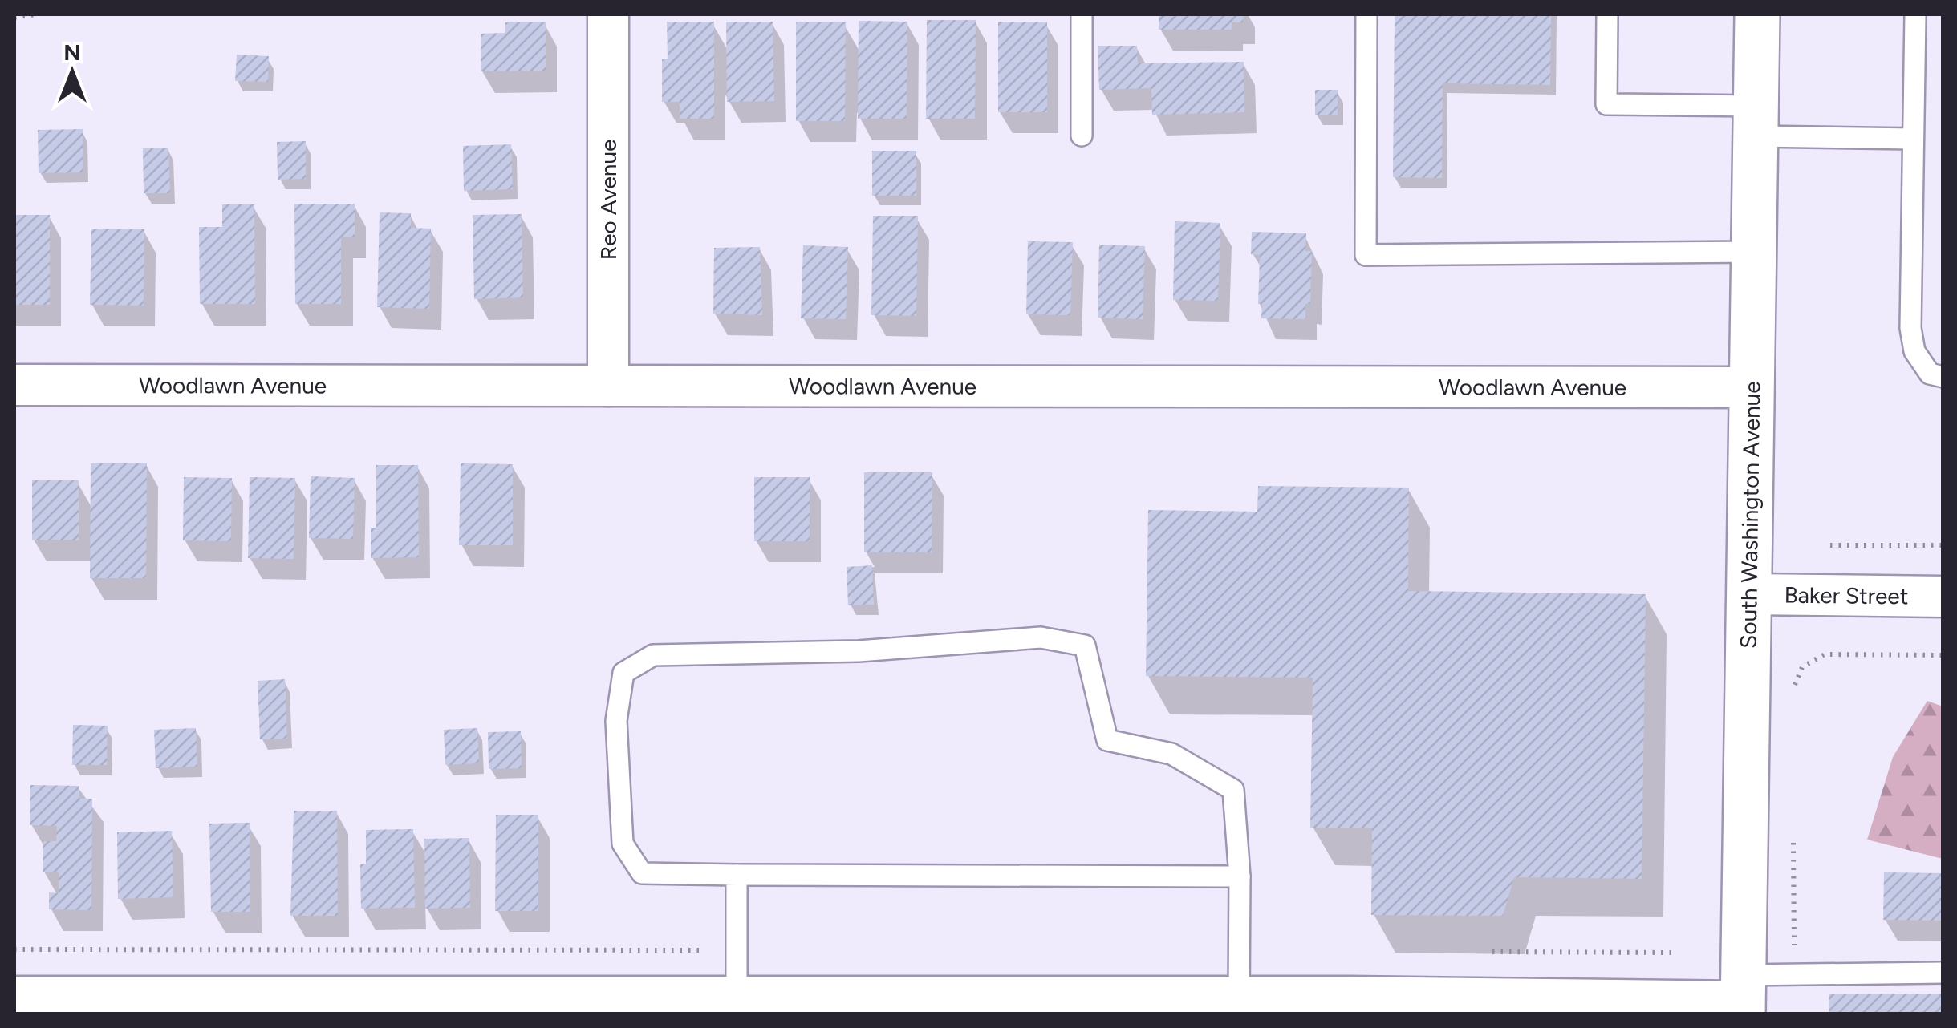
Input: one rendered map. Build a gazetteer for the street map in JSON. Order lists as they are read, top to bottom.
{
  "streets": {
    "street": [
      "Reo Avenue",
      "Woodlawn Avenue",
      "South Washington Avenue",
      "Baker Street"
    ]
  },
  "crossings": [
    ["Reo Avenue", "Woodlawn Avenue"],
    ["Woodlawn Avenue", "South Washington Avenue"],
    ["South Washington Avenue", "Baker Street"]
  ],
  "north": "top"
}
